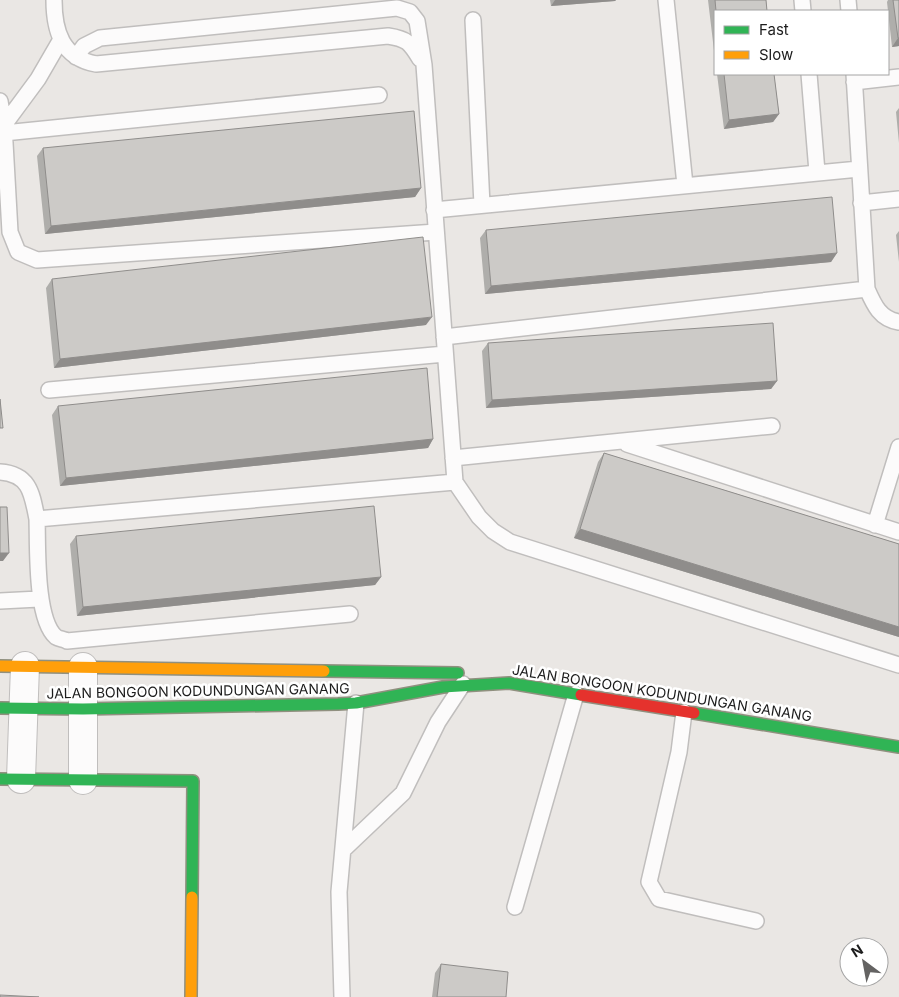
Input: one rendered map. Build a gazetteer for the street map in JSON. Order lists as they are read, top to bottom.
{
  "streets": {
    "street": ["JALAN BONGOON KODUNDUNGAN GANANG"]
  },
  "legend": ["Fast", "Slow"],
  "north": "top left"
}
